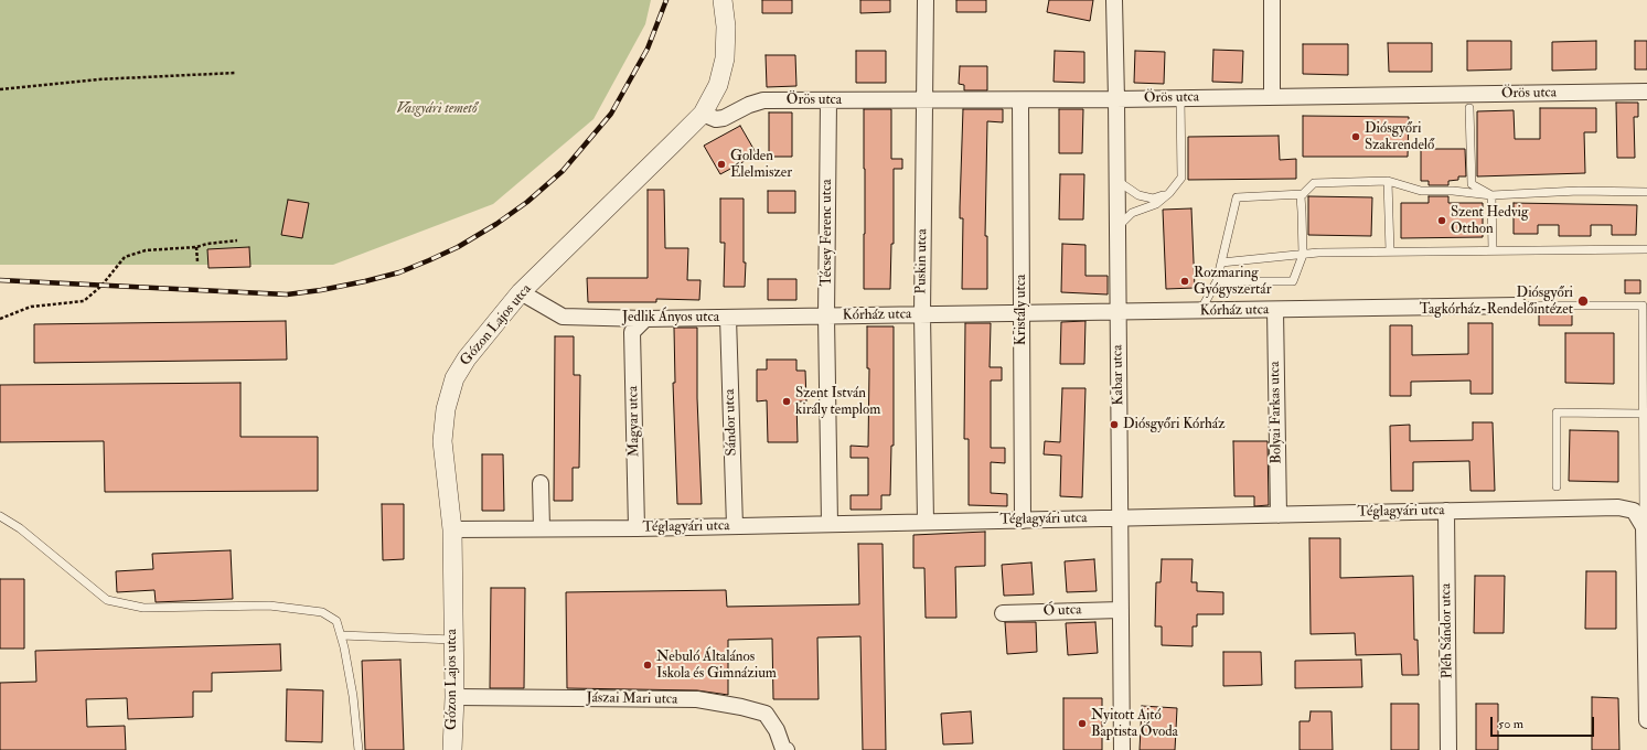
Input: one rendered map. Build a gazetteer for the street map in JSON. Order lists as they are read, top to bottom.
{
  "streets": {
    "street": [
      "Örös utca",
      "Técsey Ferenc utca",
      "Puskin utca",
      "Kristály utca",
      "Kórház utca",
      "Jedlik Ányos utca",
      "Gózon Lajos utca",
      "Kabar utca",
      "Bolyai Farkas utca",
      "Magyar utca",
      "Sándor utca",
      "Téglagyári utca",
      "Ó utca",
      "Pléh Sándor utca",
      "Jászai Mari utca"
    ]
  },
  "crossings": [
    ["Örös utca", "Técsey Ferenc utca"],
    ["Örös utca", "Puskin utca"],
    ["Örös utca", "Kristály utca"],
    ["Örös utca", "Gózon Lajos utca"],
    ["Örös utca", "Kabar utca"],
    ["Técsey Ferenc utca", "Kórház utca"],
    ["Técsey Ferenc utca", "Jedlik Ányos utca"],
    ["Técsey Ferenc utca", "Téglagyári utca"],
    ["Puskin utca", "Kórház utca"],
    ["Puskin utca", "Téglagyári utca"],
    ["Kristály utca", "Kórház utca"],
    ["Kristály utca", "Téglagyári utca"],
    ["Kórház utca", "Jedlik Ányos utca"],
    ["Kórház utca", "Kabar utca"],
    ["Kórház utca", "Bolyai Farkas utca"],
    ["Jedlik Ányos utca", "Gózon Lajos utca"],
    ["Jedlik Ányos utca", "Magyar utca"],
    ["Jedlik Ányos utca", "Sándor utca"],
    ["Gózon Lajos utca", "Téglagyári utca"],
    ["Gózon Lajos utca", "Jászai Mari utca"],
    ["Kabar utca", "Téglagyári utca"],
    ["Kabar utca", "Ó utca"],
    ["Bolyai Farkas utca", "Téglagyári utca"],
    ["Magyar utca", "Téglagyári utca"],
    ["Sándor utca", "Téglagyári utca"],
    ["Téglagyári utca", "Pléh Sándor utca"]
  ],
  "parks": ["Vasgyári temető"],
  "places": [
    "Diósgyőri Szakrendelő",
    "Golden Élelmiszer",
    "Szent Hedvig Otthon",
    "Rozmaring Gyógyszertár",
    "Diósgyőri Tagkórház-Rendelőintézet",
    "Szent István király templom",
    "Diósgyőri Kórház",
    "Nebuló Általános Iskola és Gimnázium",
    "Nyitott Ajtó Baptista Óvoda"
  ],
  "scale_bar": "50 m"
}
